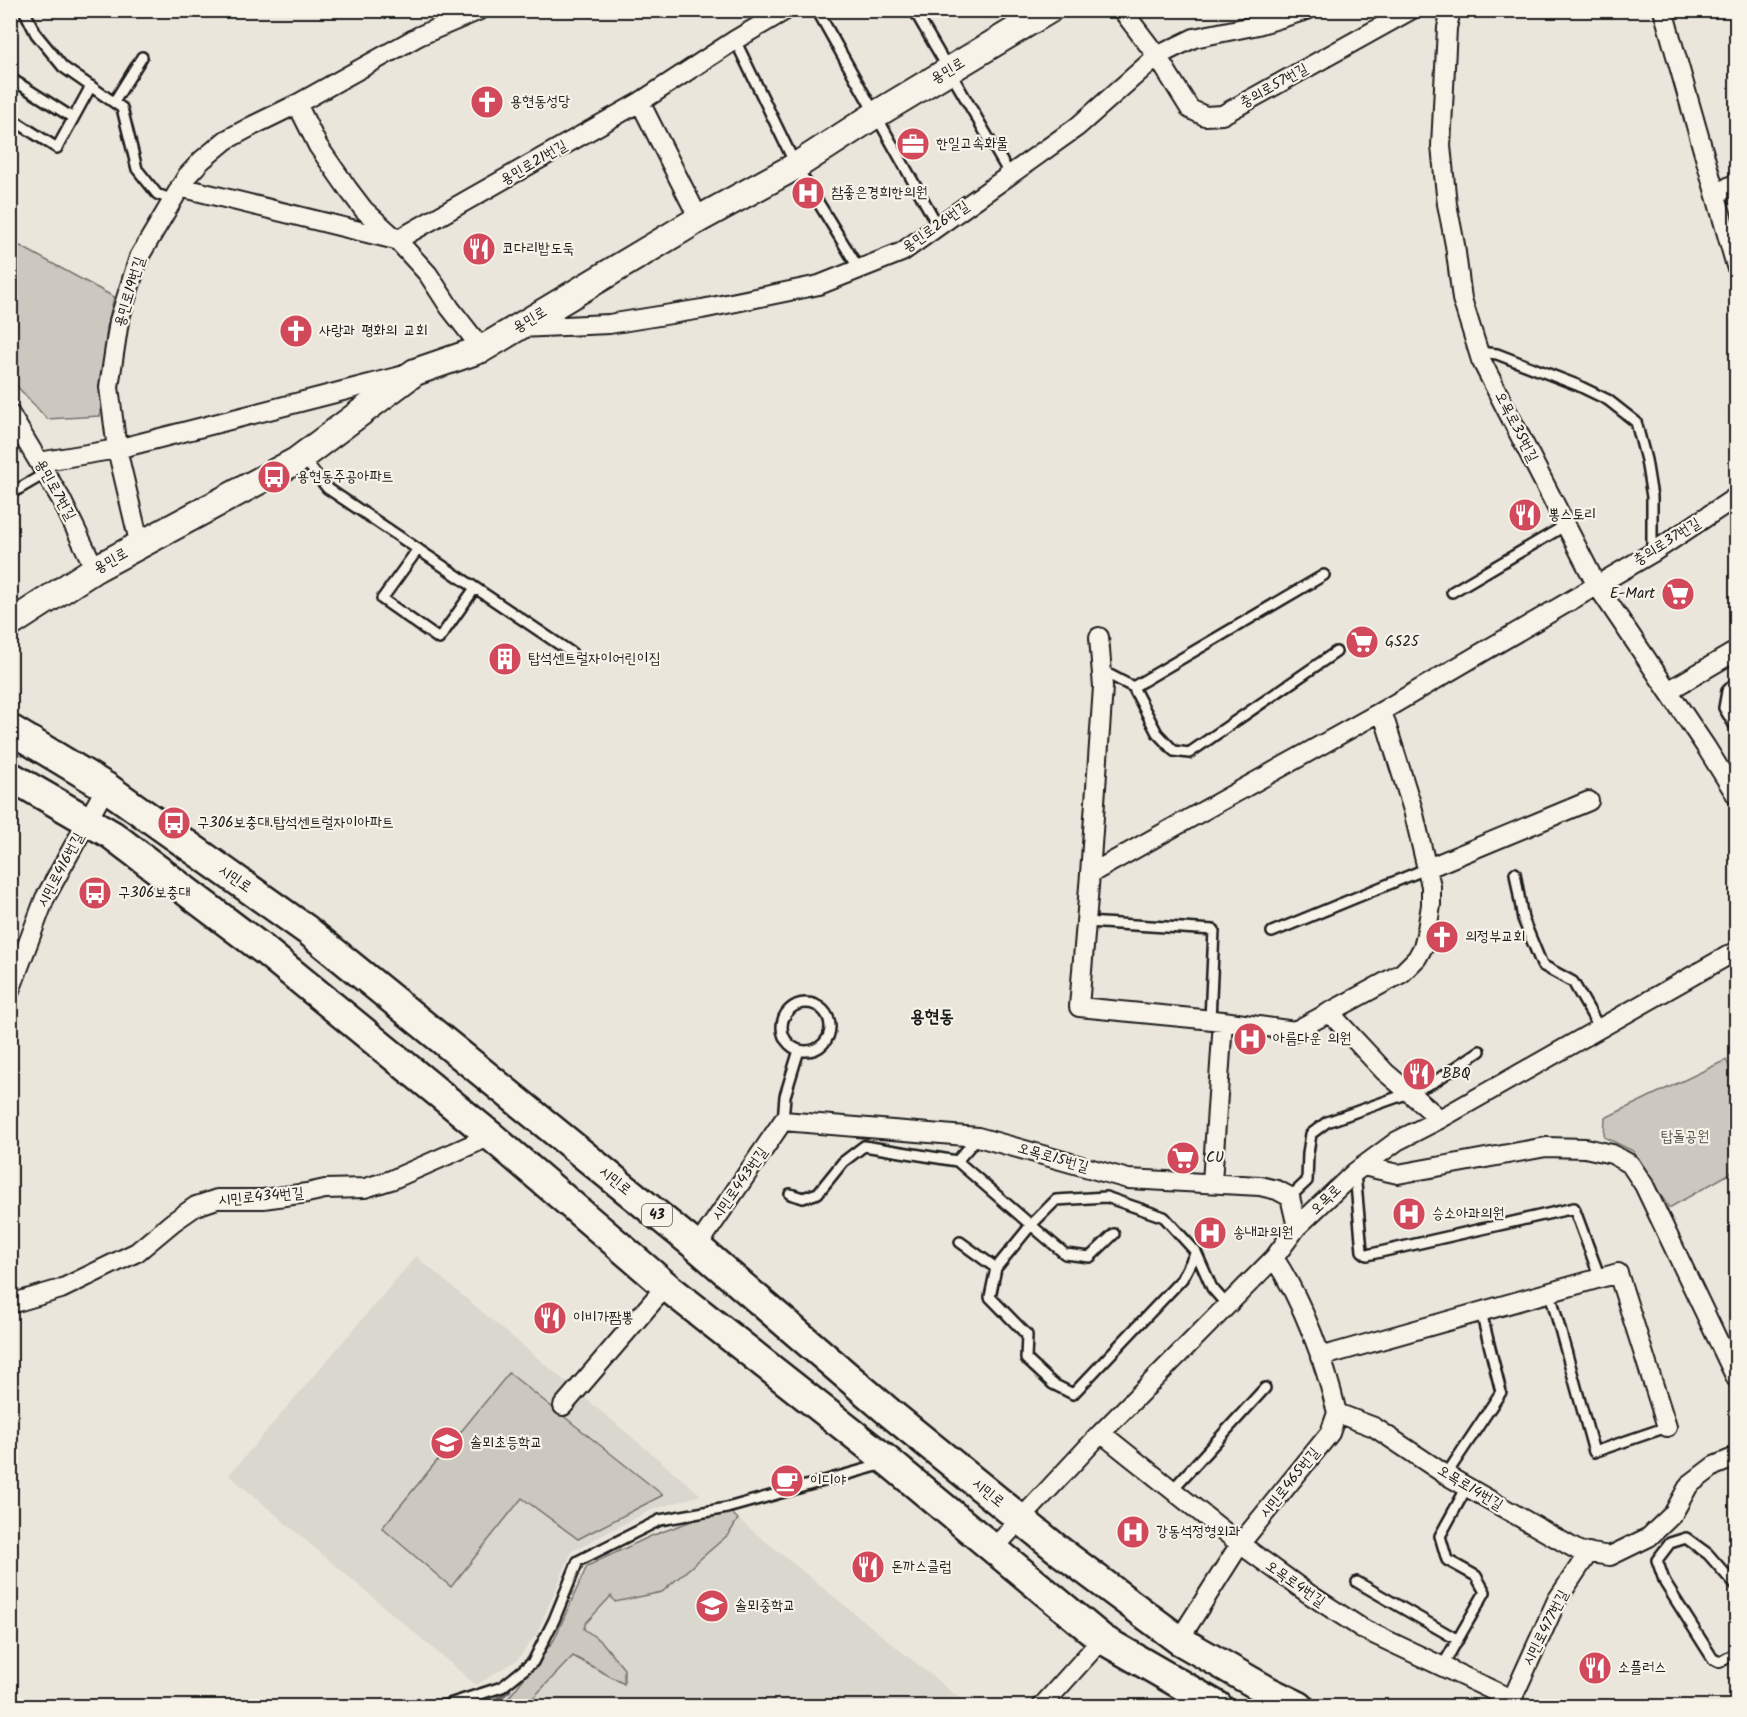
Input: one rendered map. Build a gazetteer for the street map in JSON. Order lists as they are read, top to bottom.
{
  "streets": {
    "main road": ["시민로", "43"],
    "street": [
      "용민로",
      "충의로57번길",
      "용민로21번길",
      "용민로26번길",
      "용민로19번길",
      "오목로35번길",
      "용민로7번길",
      "충의로37번길",
      "시민로416번길",
      "오목로15번길",
      "시민로443번길",
      "시민로434번길",
      "오목로",
      "시민로465번길",
      "오목로14번길",
      "오목로4번길",
      "시민로477번길"
    ]
  },
  "crossings": [
    ["용민로", "용민로26번길"],
    ["용민로", "용민로19번길"],
    ["용민로", "용민로7번길"],
    ["충의로57번길", "용민로26번길"],
    ["오목로35번길", "충의로37번길"],
    ["시민로416번길", "시민로"],
    ["시민로", "시민로443번길"],
    ["시민로", "오목로"],
    ["시민로", "시민로465번길"],
    ["오목로15번길", "시민로443번길"],
    ["오목로", "오목로4번길"],
    ["시민로465번길", "오목로14번길"],
    ["시민로465번길", "오목로4번길"],
    ["오목로14번길", "시민로477번길"],
    ["오목로4번길", "시민로477번길"]
  ],
  "districts": ["용현동"],
  "parks": ["탑돌공원"],
  "places": {
    "church": ["용현동성당", "사랑과 평화의 교회", "의정부교회"],
    "office": ["한일고속화물"],
    "hospital": [
      "참좋은경희한의원",
      "아름다운 의원",
      "승소아과의원",
      "송내과의원",
      "강동석정형외과"
    ],
    "restaurant": [
      "코다리밥도둑",
      "뽕스토리",
      "BBQ",
      "이비가짬뽕",
      "돈까스클럽",
      "소플러스"
    ],
    "bus stop": ["용현동주공아파트", "구306보충대.탑석센트럴자이아파트", "구306보충대"],
    "supermarket": ["E-Mart", "GS25", "CU"],
    "building": ["탑석센트럴자이어린이집"],
    "school or university": ["솔뫼초등학교", "솔뫼중학교"],
    "cafe": ["이디야"]
  }
}
